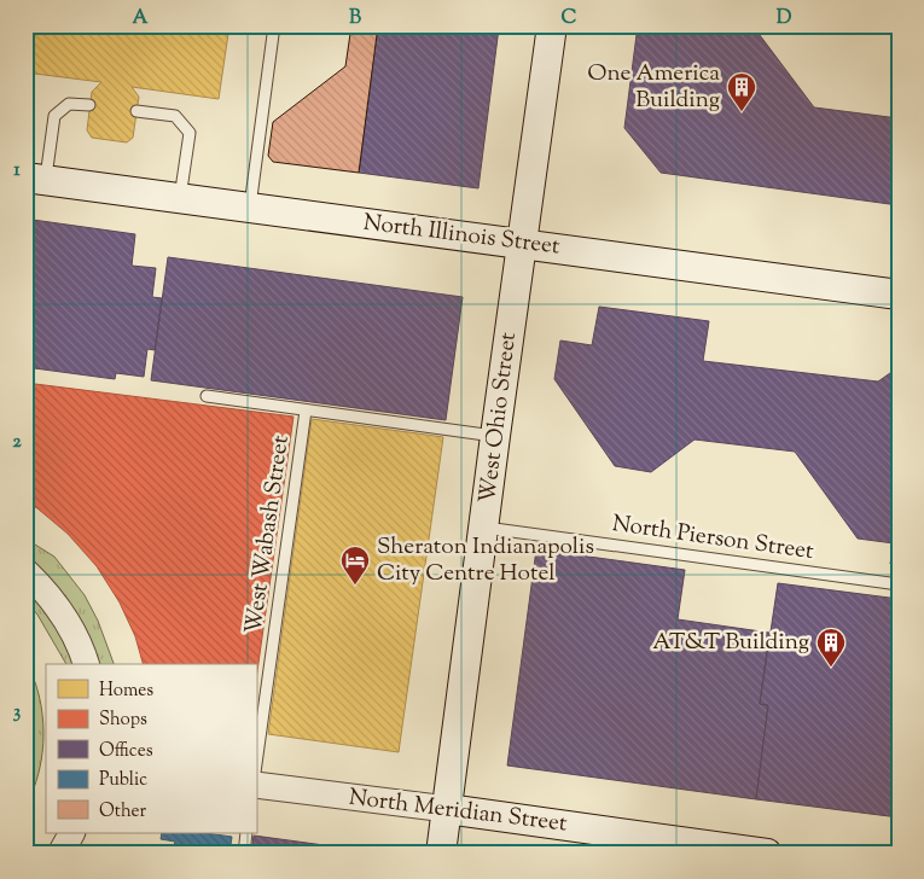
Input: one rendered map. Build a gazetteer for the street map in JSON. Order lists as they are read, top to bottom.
{
  "streets": {
    "main road": ["North Illinois Street", "West Ohio Street", "North Meridian Street"],
    "lane": ["West Wabash Street", "North Pierson Street"]
  },
  "crossings": [
    ["North Illinois Street", "West Ohio Street"],
    ["West Ohio Street", "North Pierson Street"],
    ["West Ohio Street", "North Meridian Street"]
  ],
  "places": {
    "building": ["One America Building", "AT&T Building"],
    "hotel": ["Sheraton Indianapolis City Centre Hotel"]
  },
  "legend": [
    "Homes",
    "Shops",
    "Offices",
    "Public",
    "Other"
  ],
  "grid": {
    "columns": [
      "A",
      "B",
      "C",
      "D"
    ],
    "rows": ["1", "2", "3"]
  }
}
